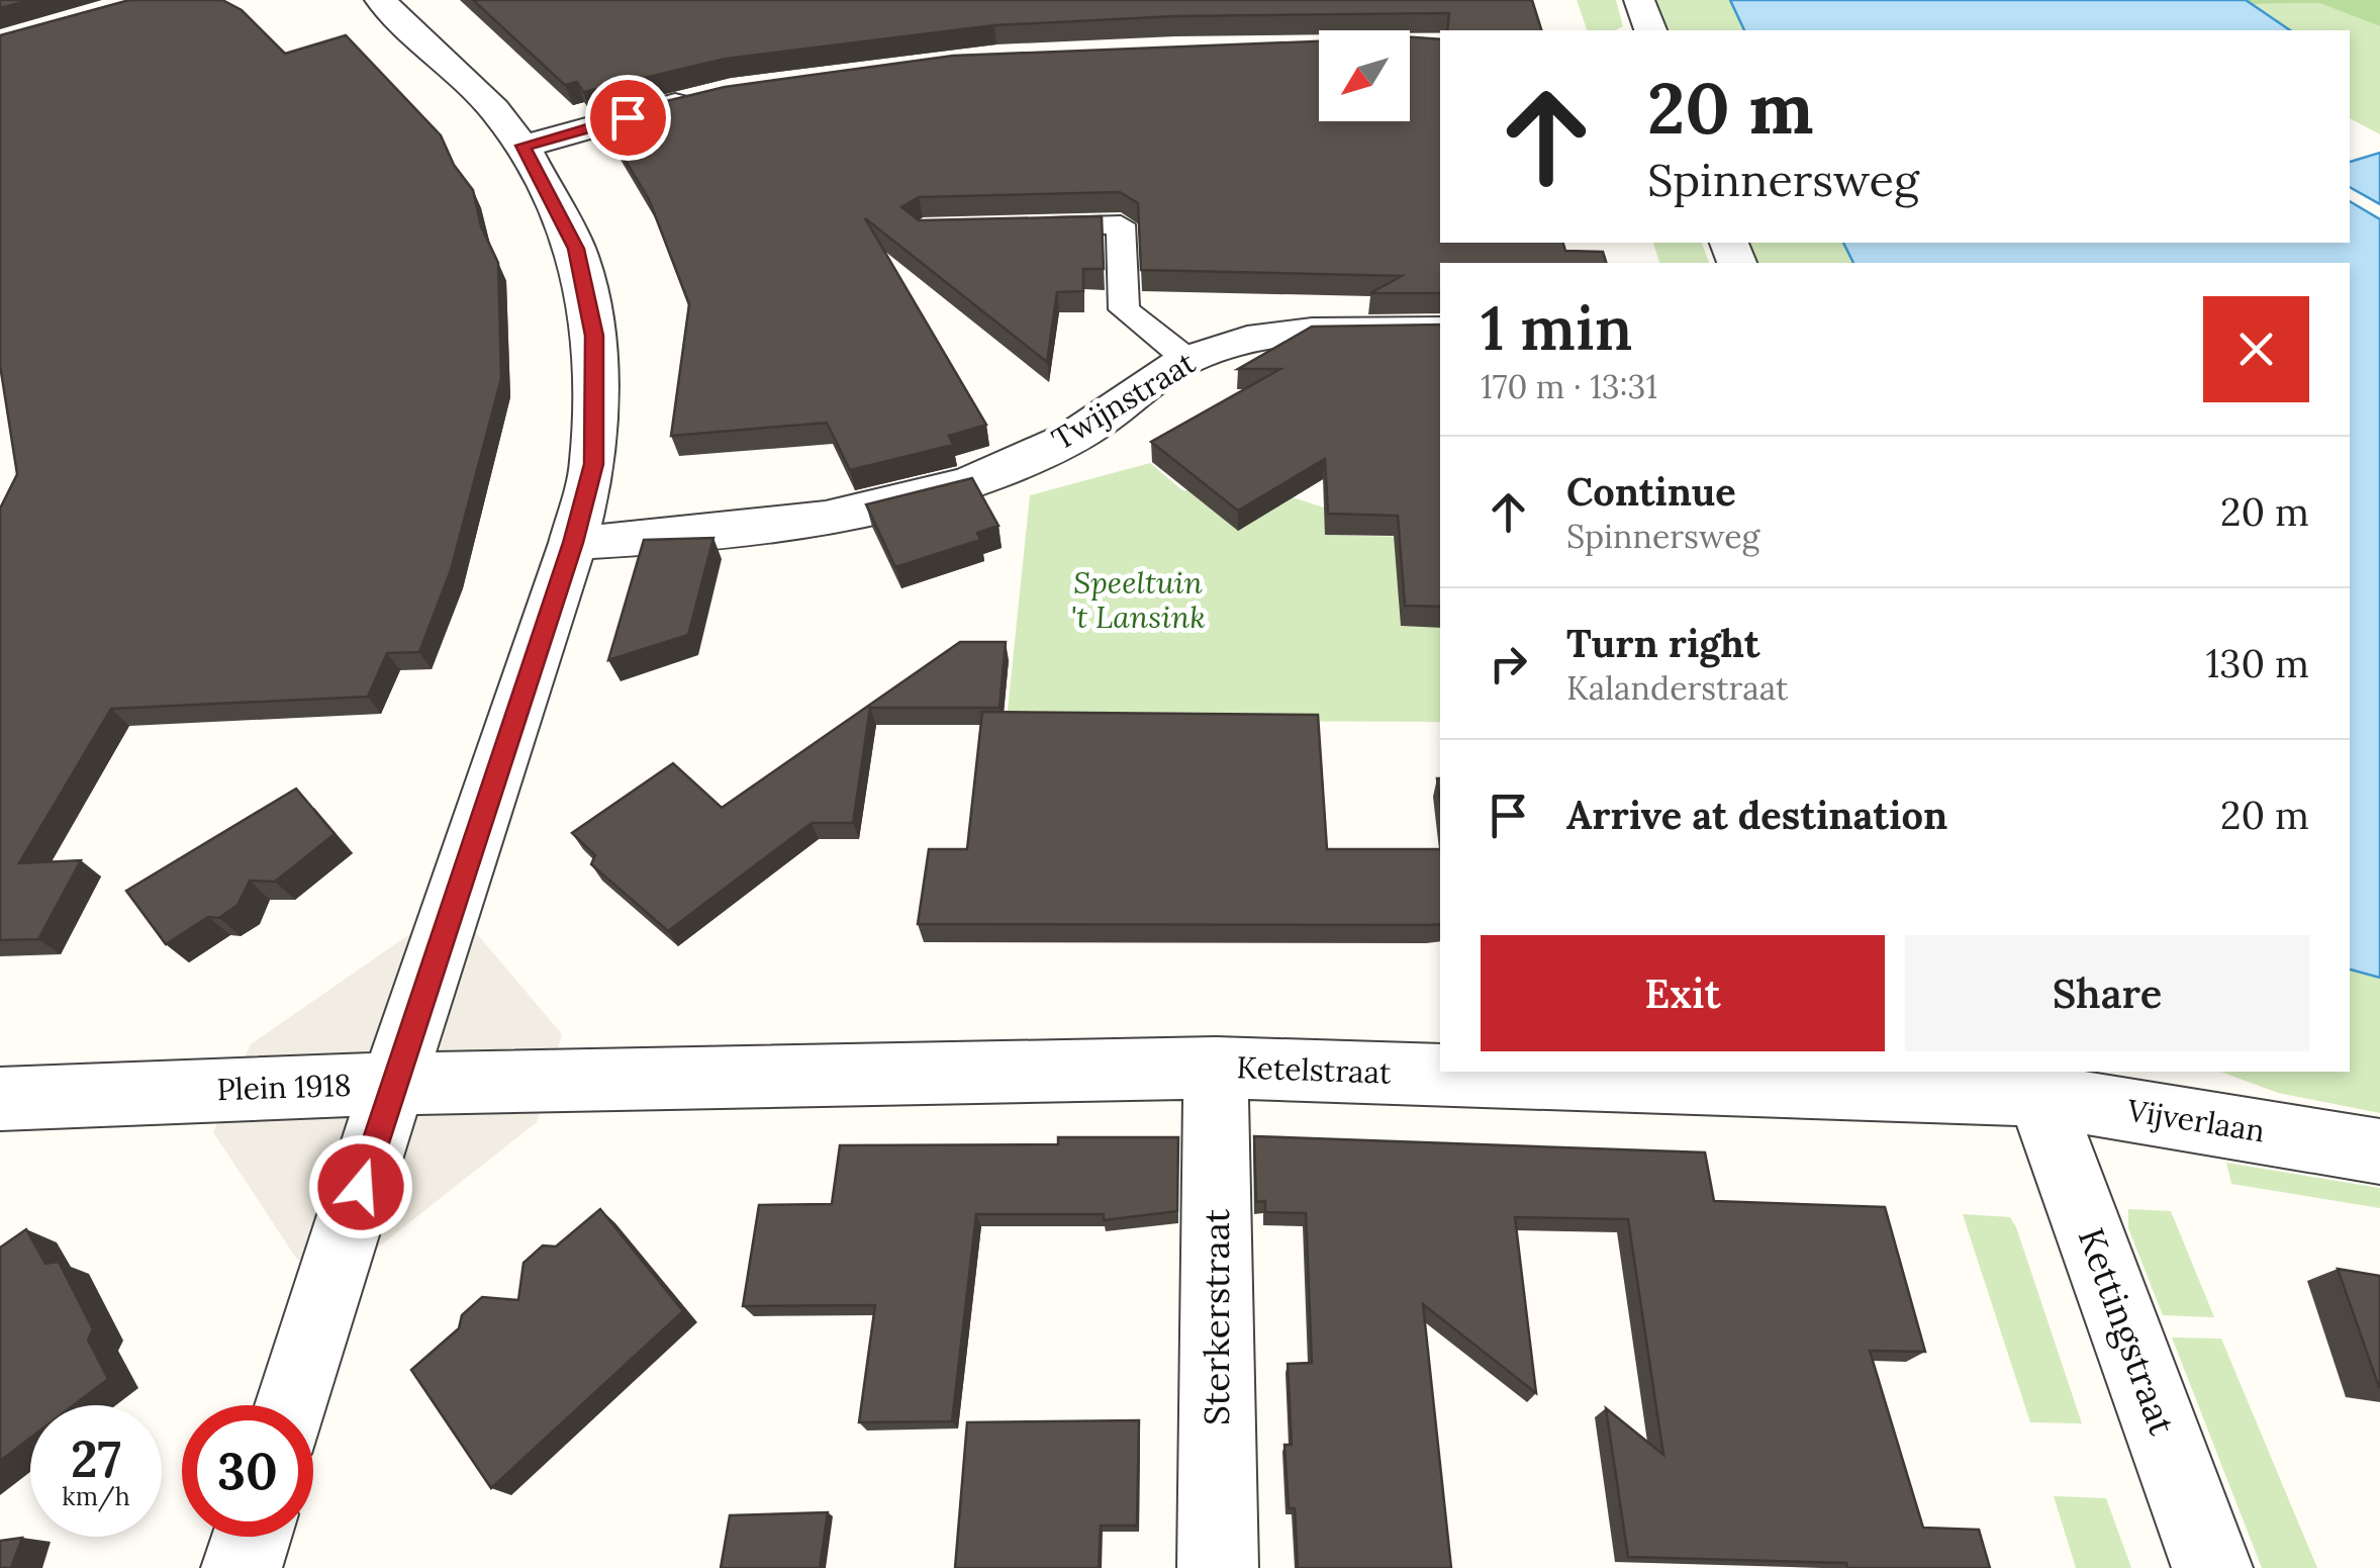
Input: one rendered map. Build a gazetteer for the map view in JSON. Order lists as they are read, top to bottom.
{
  "streets": {
    "street": [
      "Twijnstraat",
      "Ketelstraat",
      "Plein 1918",
      "Vijverlaan",
      "Sterkerstraat",
      "Kettingstraat"
    ]
  },
  "crossings": [
    ["Twijnstraat", "Plein 1918"],
    ["Ketelstraat", "Plein 1918"],
    ["Ketelstraat", "Vijverlaan"],
    ["Ketelstraat", "Sterkerstraat"],
    ["Ketelstraat", "Kettingstraat"],
    ["Vijverlaan", "Kettingstraat"]
  ],
  "parks": ["Speeltuin 't Lansink"],
  "north": "bottom left",
  "page": {
    "turn": ["20 m", "Spinnersweg"],
    "heading": ["1 min", "170 m · 13:31"],
    "list": [
      {
        "name": "Continue",
        "note": "Spinnersweg",
        "value": "20 m"
      },
      {
        "name": "Turn right",
        "note": "Kalanderstraat",
        "value": "130 m"
      },
      {
        "name": "Arrive at destination",
        "value": "20 m"
      }
    ],
    "buttons": ["Exit", "Share"],
    "speed": "27 km/h",
    "limit": "30"
  }
}
